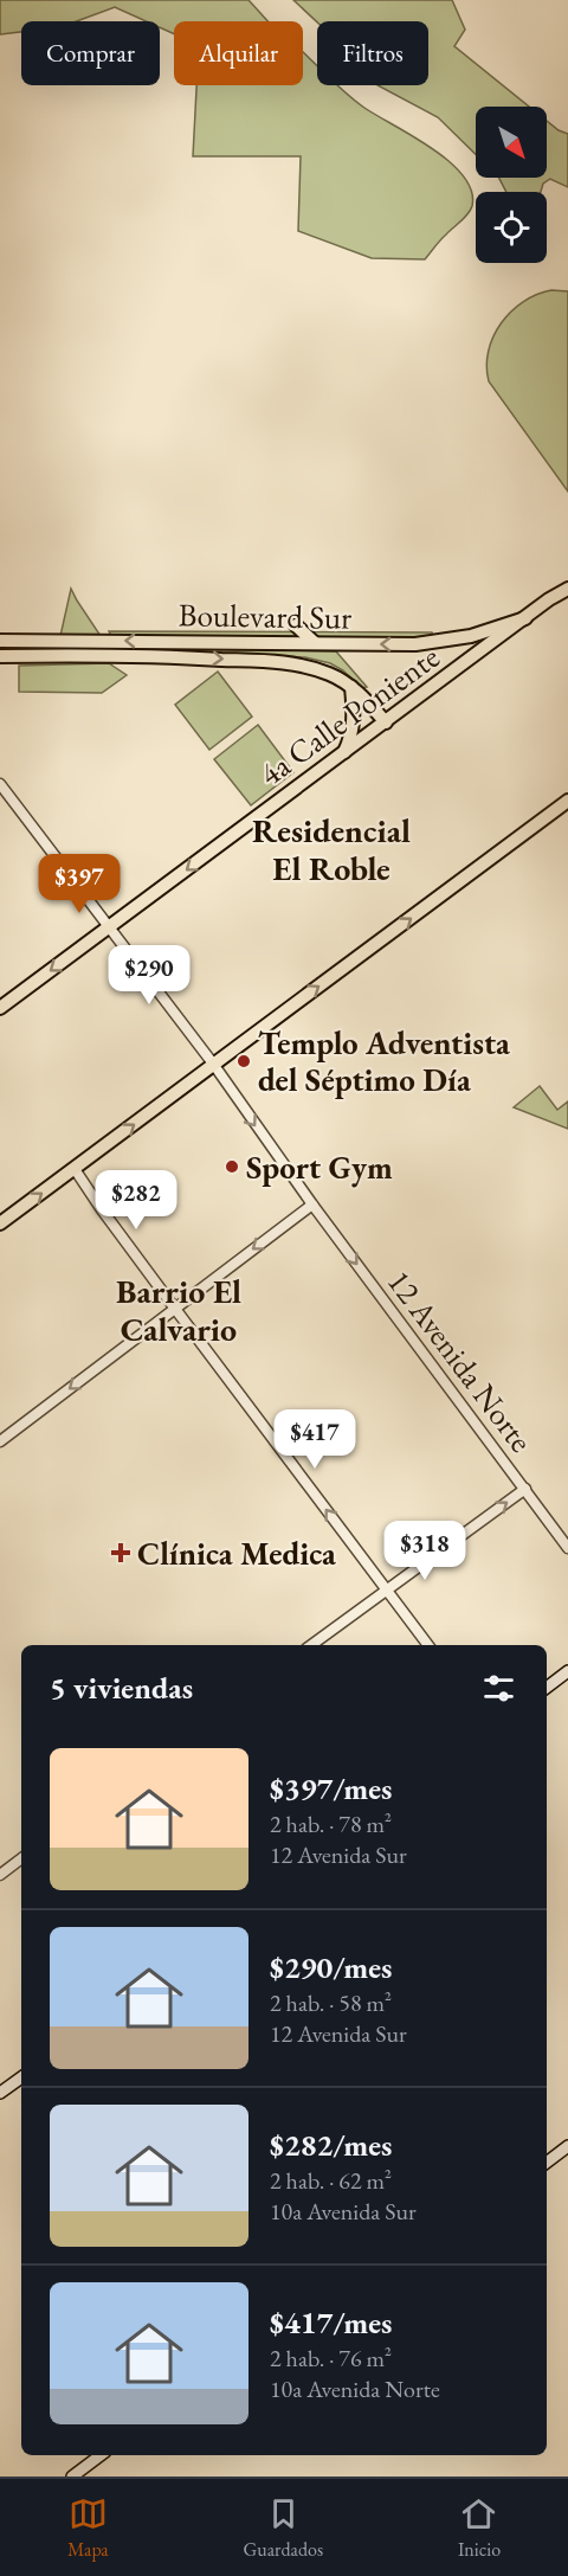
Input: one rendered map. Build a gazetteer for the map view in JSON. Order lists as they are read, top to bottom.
{
  "streets": {
    "main road": ["Boulevard Sur", "4a Calle Poniente"],
    "street": ["12 Avenida Norte"]
  },
  "crossings": [
    ["Boulevard Sur", "4a Calle Poniente"],
    ["4a Calle Poniente", "12 Avenida Norte"]
  ],
  "one_way": ["4a Calle Poniente", "12 Avenida Norte"],
  "districts": ["Residencial El Roble", "Barrio El Calvario"],
  "places": {
    "other": ["Templo Adventista del Séptimo Día", "Sport Gym"],
    "health": ["Clínica Medica"]
  },
  "north": "bottom right",
  "page": {
    "chip": ["Comprar", "Alquilar", "Filtros"],
    "price": [
      "$397",
      "$290",
      "$282",
      "$417",
      "$318"
    ],
    "heading": "5 viviendas",
    "list": [
      {
        "name": "$397/mes",
        "note": "2 hab. · 78 m² · 12 Avenida Sur"
      },
      {
        "name": "$290/mes",
        "note": "2 hab. · 58 m² · 12 Avenida Sur"
      },
      {
        "name": "$282/mes",
        "note": "2 hab. · 62 m² · 10a Avenida Sur"
      },
      {
        "name": "$417/mes",
        "note": "2 hab. · 76 m² · 10a Avenida Norte"
      }
    ],
    "tabs": ["Mapa", "Guardados", "Inicio"]
  }
}
